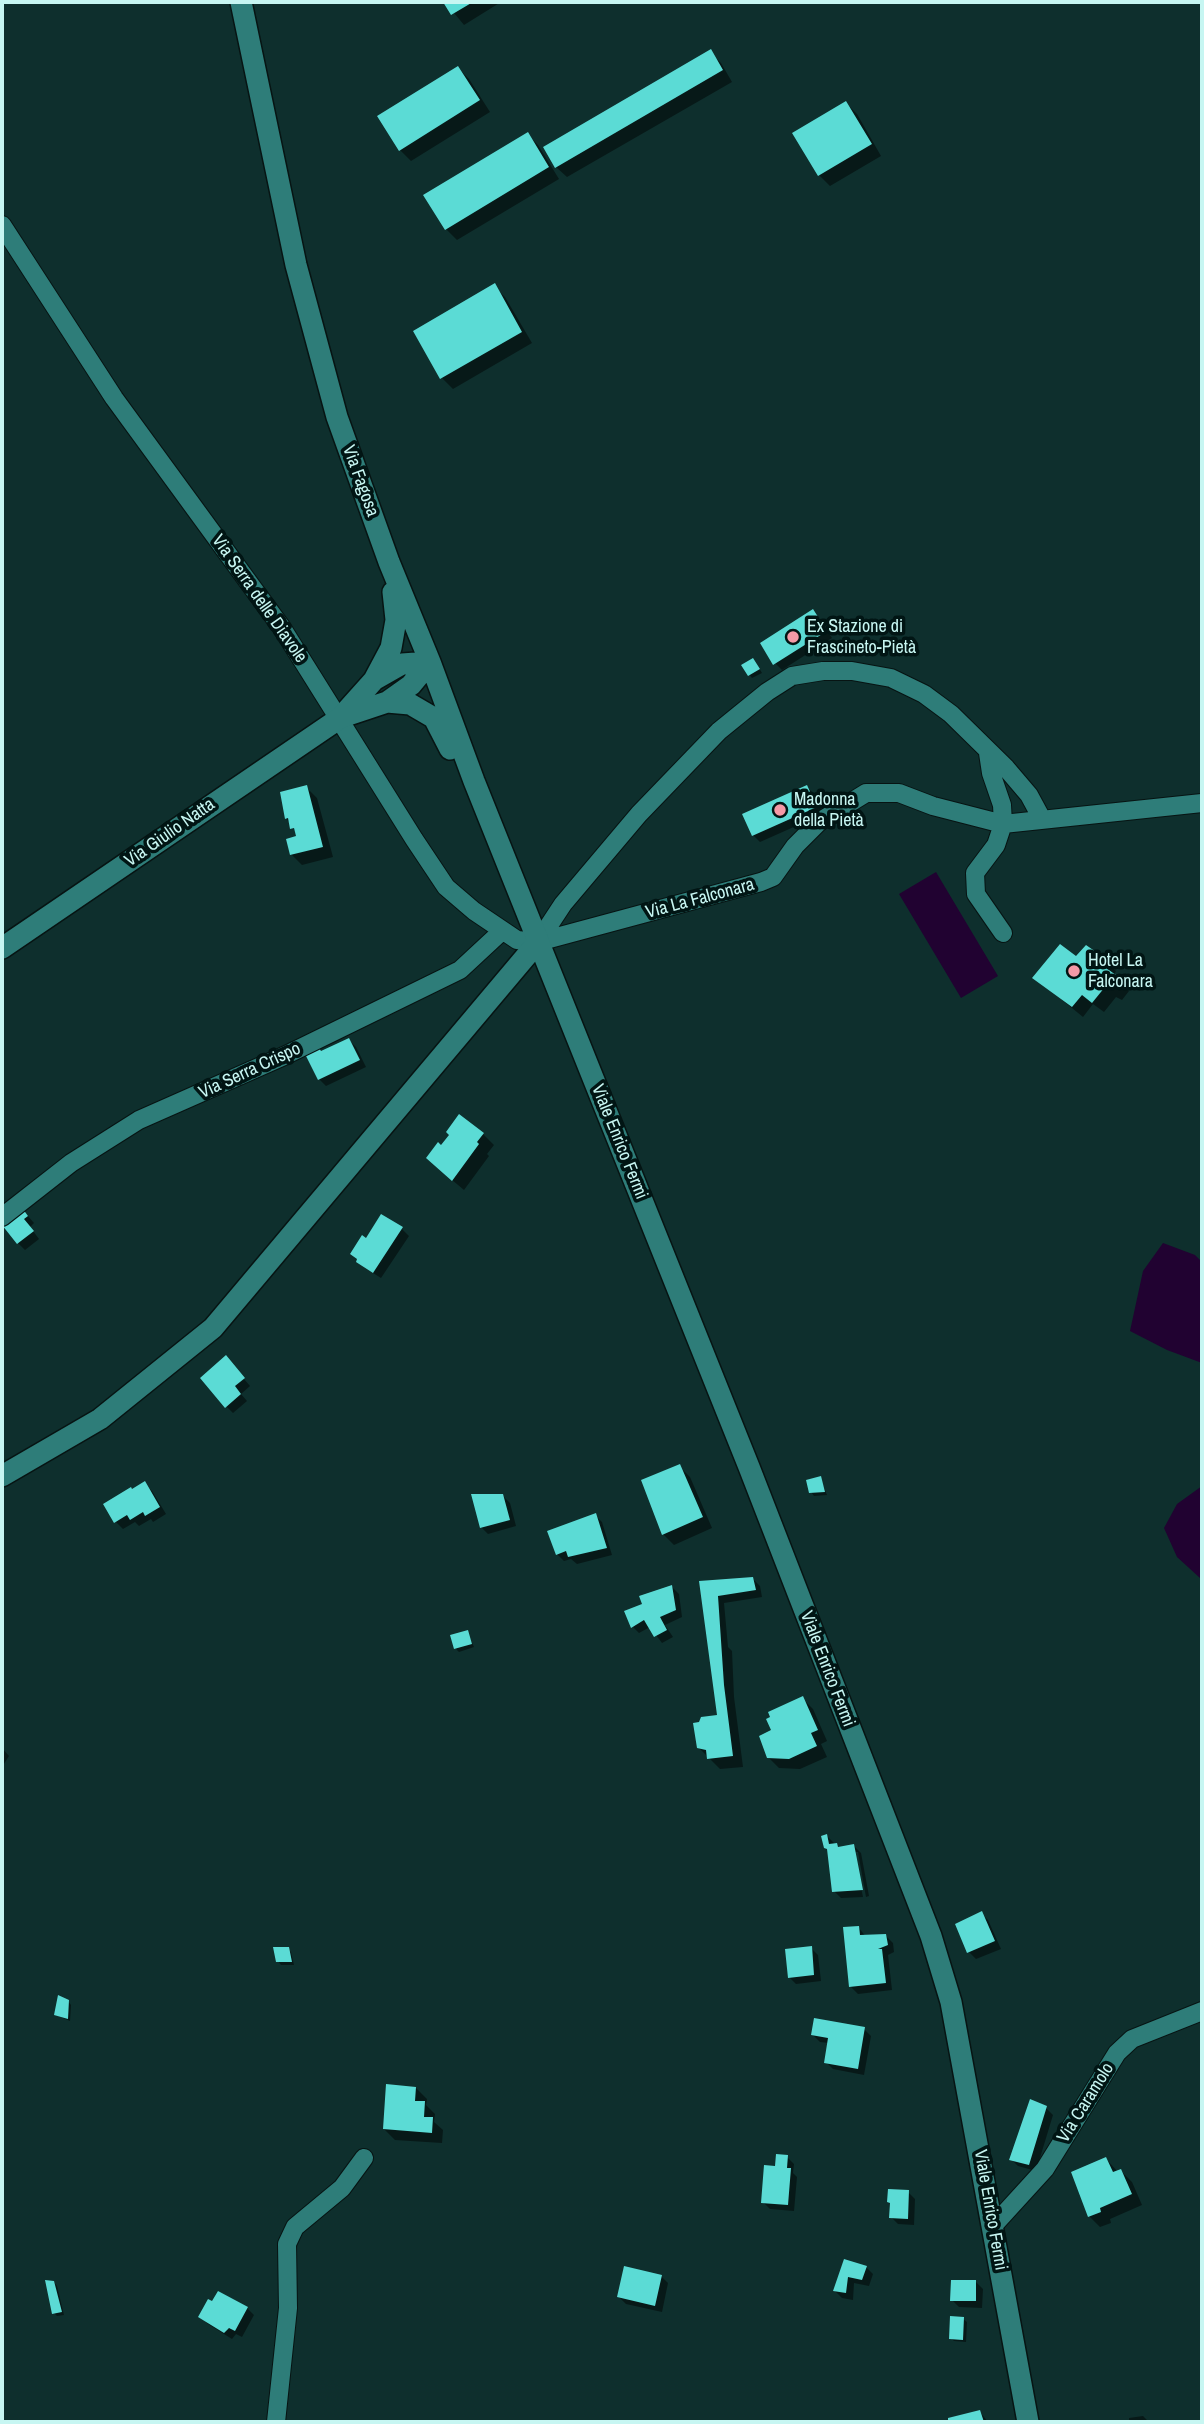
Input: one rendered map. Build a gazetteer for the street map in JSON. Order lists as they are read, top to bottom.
{
  "streets": {
    "main road": ["Via Fagosa", "Via Giulio Natta", "Viale Enrico Fermi"],
    "street": [
      "Via Serra delle Diavole",
      "Via La Falconara",
      "Via Serra Crispo",
      "Via Caramolo"
    ]
  },
  "crossings": [
    ["Via Fagosa", "Via Serra delle Diavole"],
    ["Via Fagosa", "Via La Falconara"],
    ["Via Fagosa", "Viale Enrico Fermi"],
    ["Via Serra delle Diavole", "Via Giulio Natta"],
    ["Via Serra delle Diavole", "Via La Falconara"],
    ["Via Serra delle Diavole", "Via Serra Crispo"],
    ["Via Serra delle Diavole", "Viale Enrico Fermi"],
    ["Via La Falconara", "Viale Enrico Fermi"],
    ["Viale Enrico Fermi", "Via Caramolo"]
  ],
  "places": ["Ex Stazione di Frascineto-Pietà", "Madonna della Pietà", "Hotel La Falconara"]
}
